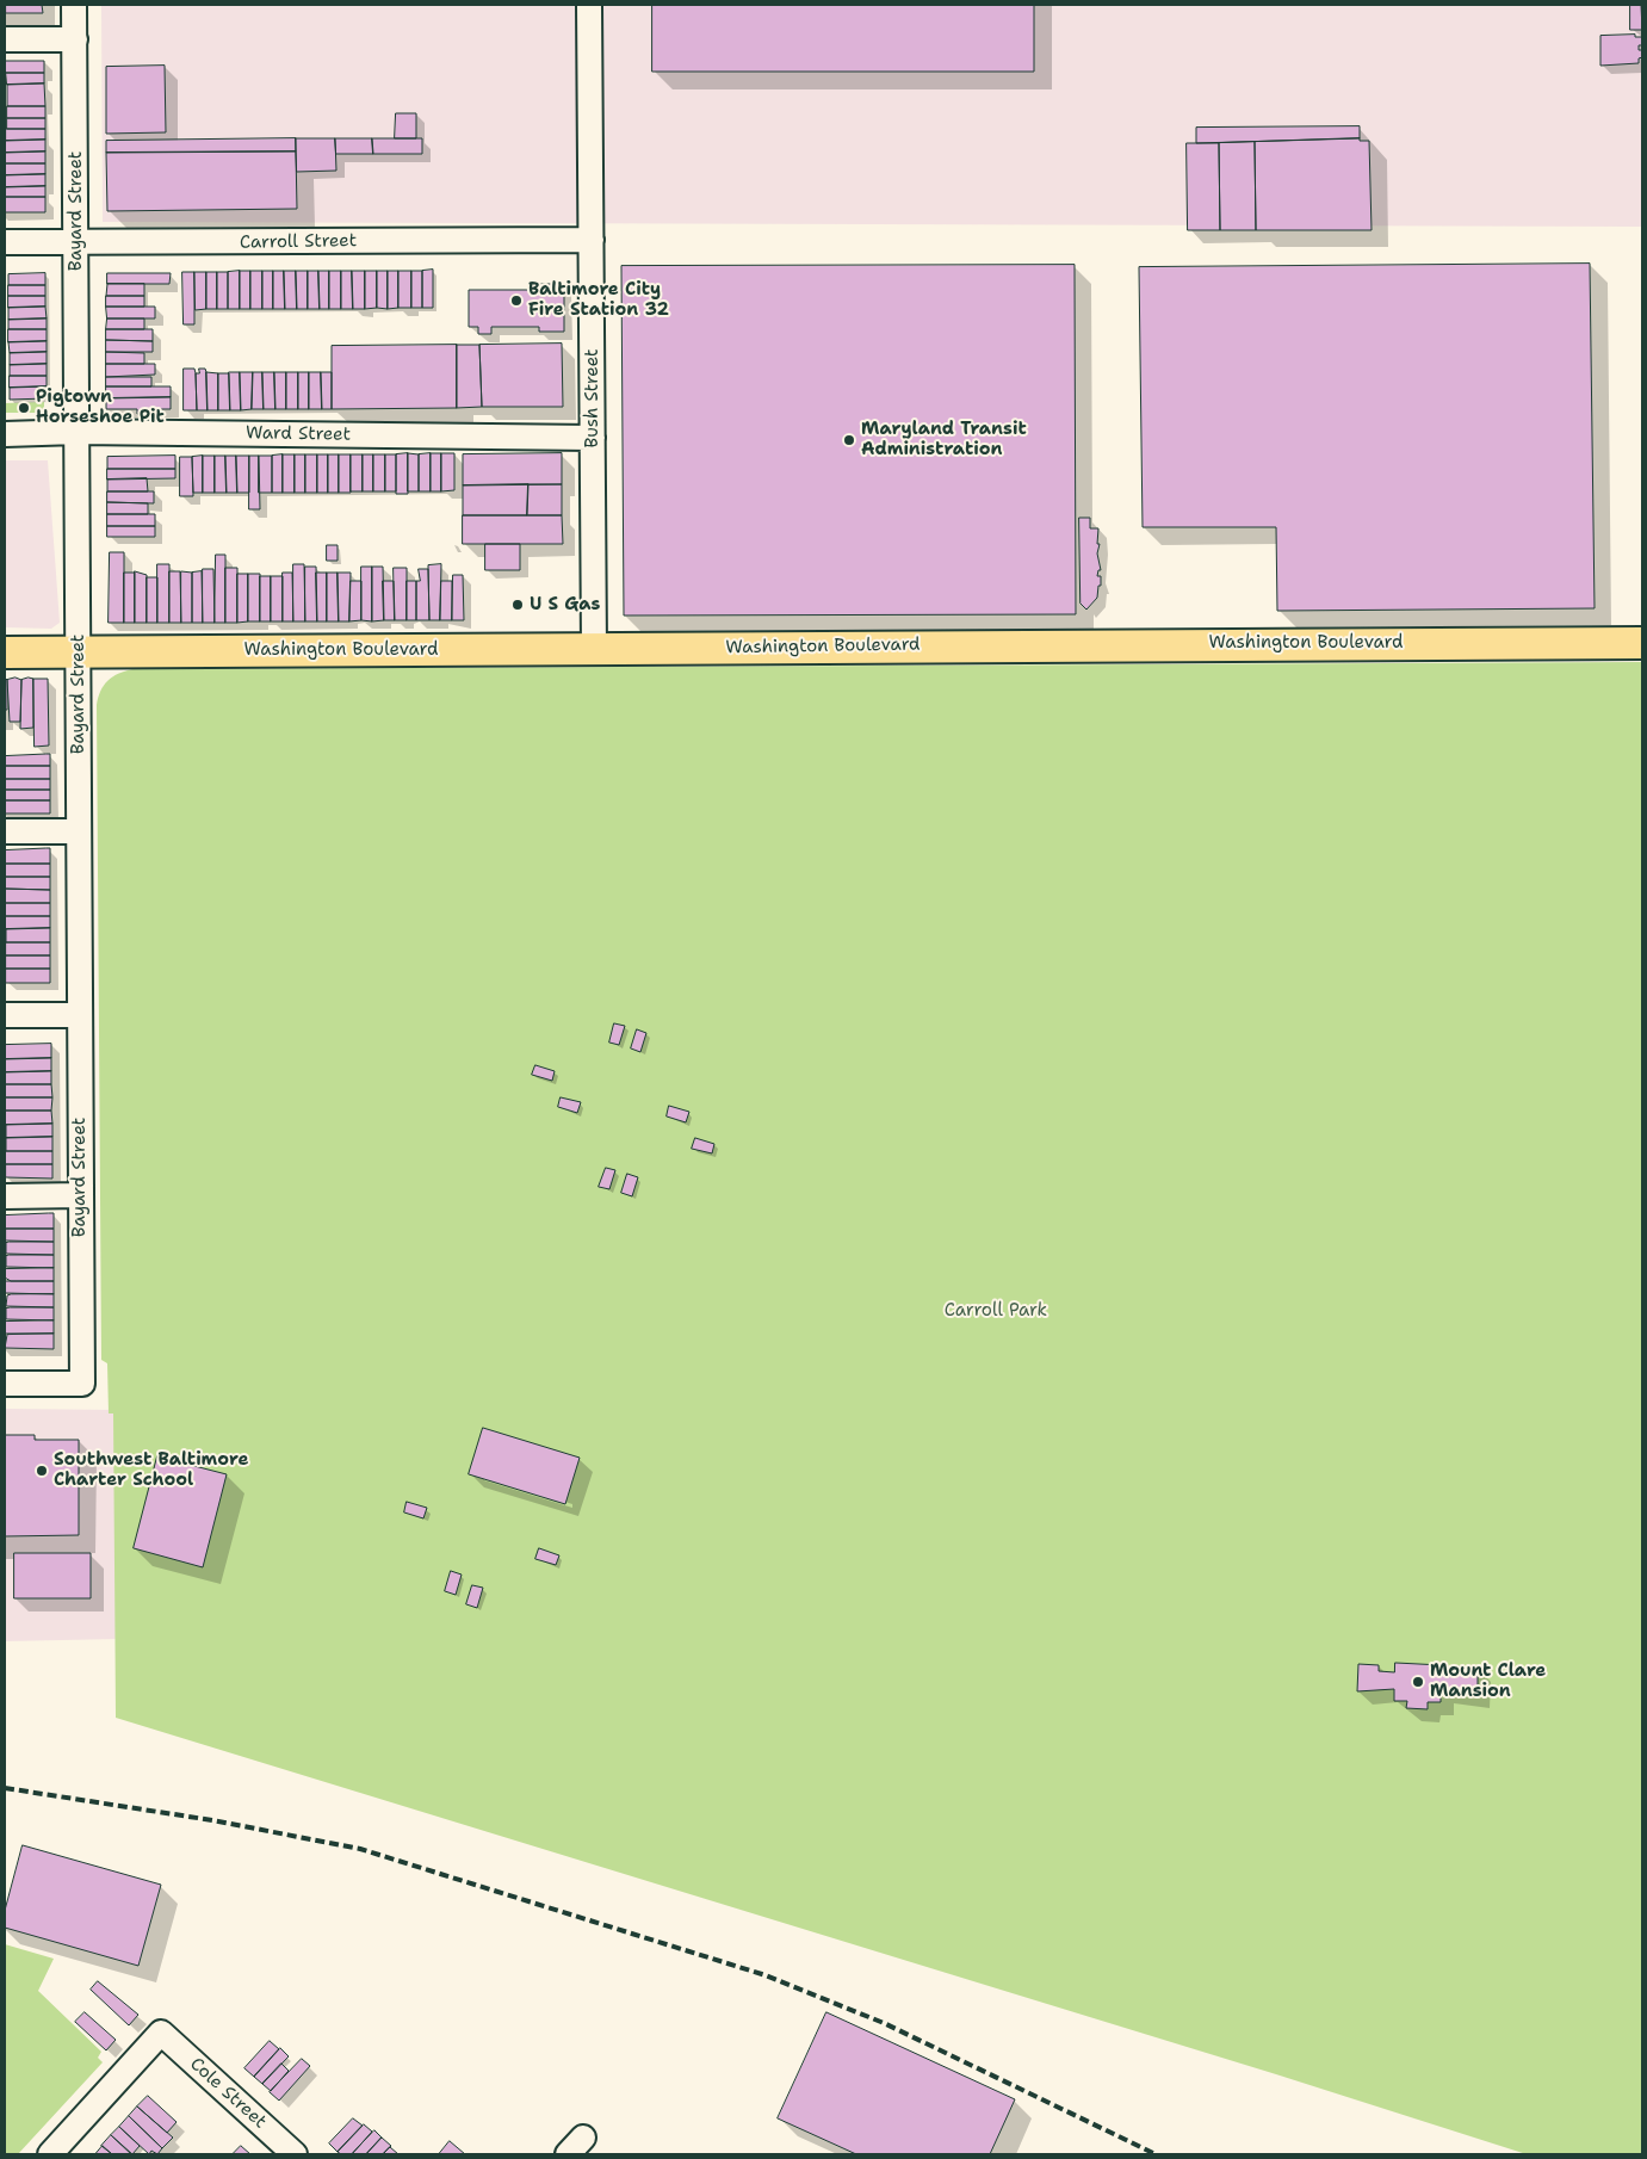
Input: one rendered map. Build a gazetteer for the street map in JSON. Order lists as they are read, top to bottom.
{
  "streets": {
    "main road": ["Washington Boulevard"],
    "street": [
      "Bayard Street",
      "Carroll Street",
      "Bush Street",
      "Ward Street",
      "Cole Street"
    ]
  },
  "crossings": [
    ["Bayard Street", "Carroll Street"],
    ["Bayard Street", "Ward Street"],
    ["Bayard Street", "Washington Boulevard"],
    ["Carroll Street", "Bush Street"],
    ["Bush Street", "Ward Street"],
    ["Bush Street", "Washington Boulevard"]
  ],
  "parks": ["Carroll Park"],
  "places": [
    "Baltimore City Fire Station 32",
    "Pigtown Horseshoe Pit",
    "Maryland Transit Administration",
    "U S Gas",
    "Southwest Baltimore Charter School",
    "Mount Clare Mansion"
  ]
}
